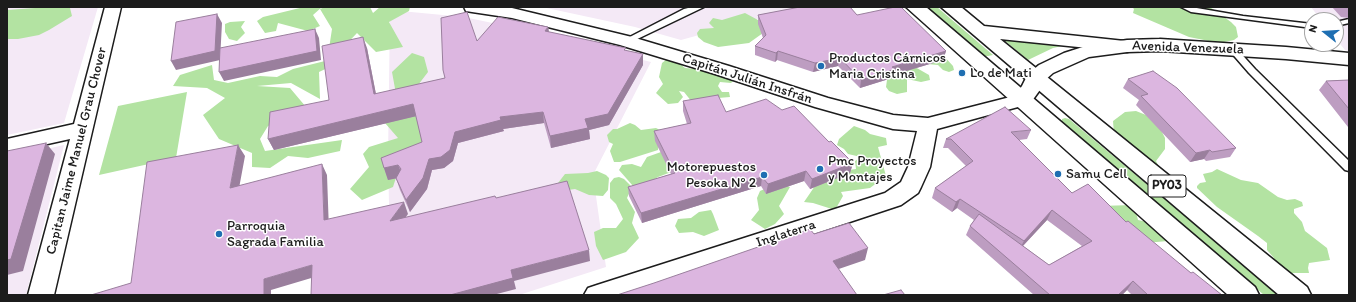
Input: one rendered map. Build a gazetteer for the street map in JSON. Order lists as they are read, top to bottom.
{
  "streets": {
    "main road": ["Avenida Venezuela", "PY03"],
    "street": ["Capitán Julián Insfrán", "Capitan Jaime Manuel Grau Chover", "Inglaterra"]
  },
  "crossings": [
    ["Avenida Venezuela", "Capitán Julián Insfrán"],
    ["Avenida Venezuela", "PY03"],
    ["Capitán Julián Insfrán", "PY03"],
    ["Capitán Julián Insfrán", "Inglaterra"]
  ],
  "places": [
    "Productos Cárnicos Maria Cristina",
    "Lo de Mati",
    "Pmc Proyectos y Montajes",
    "Samu Cell",
    "Motorepuestos Pesoka Nº 2",
    "Parroquia Sagrada Familia"
  ],
  "north": "left"
}
